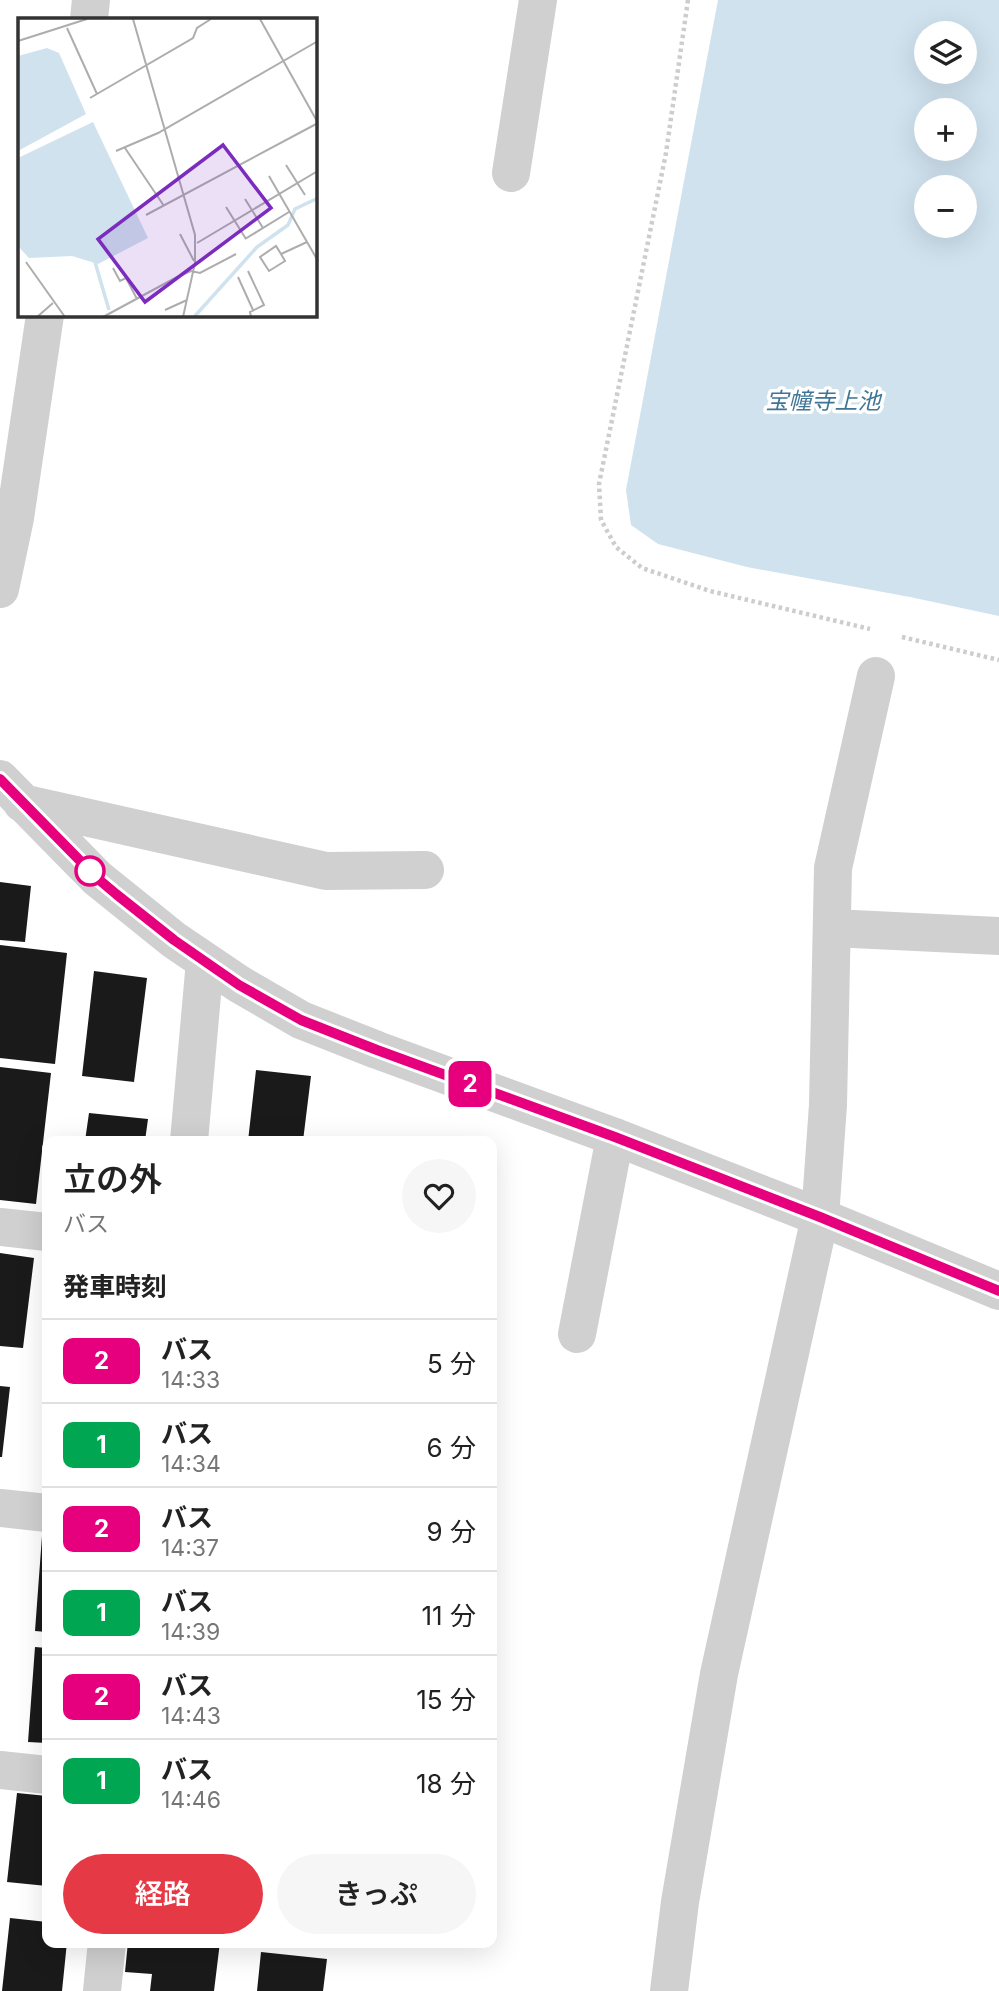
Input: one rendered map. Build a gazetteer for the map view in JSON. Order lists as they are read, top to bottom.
{
  "water": ["宝幢寺上池"],
  "lines": ["bus line 2"],
  "page": {
    "on_map": "2",
    "map_buttons": ["+", "−"],
    "heading": [
      ["立の外", "バス"],
      "発車時刻"
    ],
    "list": [
      {
        "mark": "2",
        "name": "バス",
        "note": "14:33",
        "value": "5 分"
      },
      {
        "mark": "1",
        "name": "バス",
        "note": "14:34",
        "value": "6 分"
      },
      {
        "mark": "2",
        "name": "バス",
        "note": "14:37",
        "value": "9 分"
      },
      {
        "mark": "1",
        "name": "バス",
        "note": "14:39",
        "value": "11 分"
      },
      {
        "mark": "2",
        "name": "バス",
        "note": "14:43",
        "value": "15 分"
      },
      {
        "mark": "1",
        "name": "バス",
        "note": "14:46",
        "value": "18 分"
      }
    ],
    "buttons": ["経路", "きっぷ"]
  }
}
